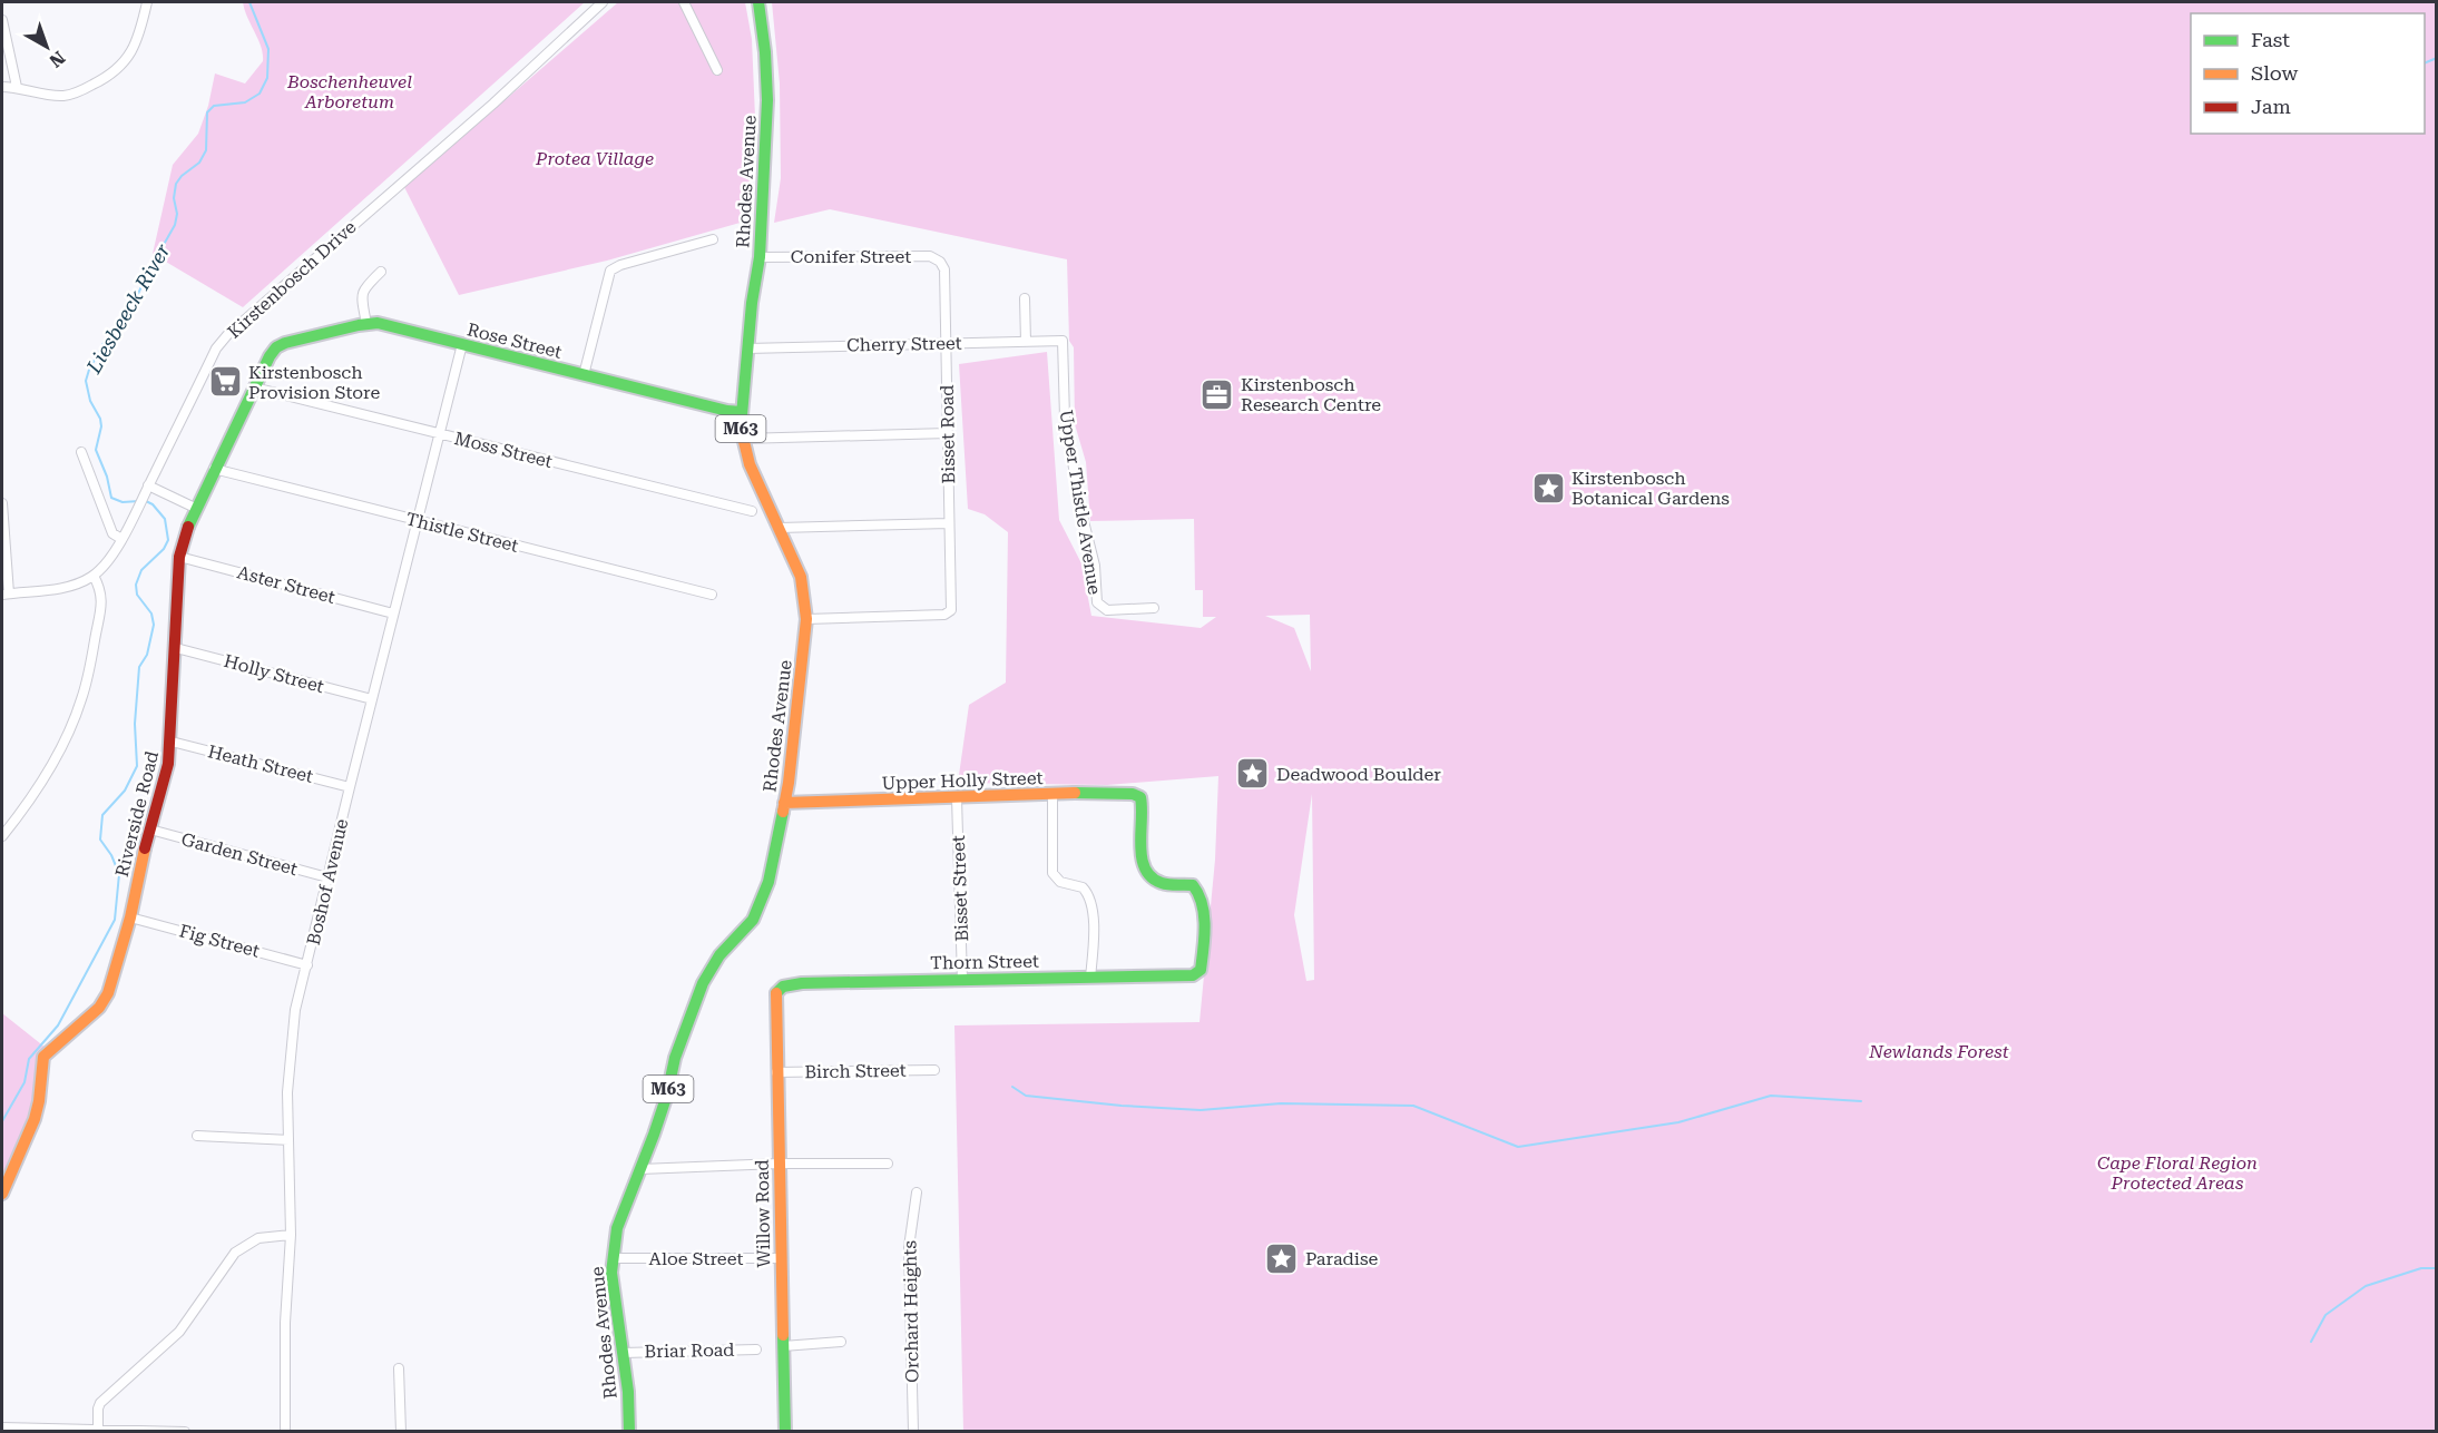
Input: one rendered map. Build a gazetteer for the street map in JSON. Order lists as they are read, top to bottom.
{
  "streets": {
    "street": [
      "Rhodes Avenue",
      "Conifer Street",
      "Kirstenbosch Drive",
      "Rose Street",
      "Cherry Street",
      "M63",
      "Bisset Road",
      "Moss Street",
      "Upper Thistle Avenue",
      "Thistle Street",
      "Aster Street",
      "Holly Street",
      "Heath Street",
      "Upper Holly Street",
      "Riverside Road",
      "Garden Street",
      "Boshof Avenue",
      "Bisset Street",
      "Fig Street",
      "Thorn Street",
      "Birch Street",
      "Willow Road",
      "Aloe Street",
      "Orchard Heights",
      "Briar Road"
    ]
  },
  "crossings": [
    ["Rhodes Avenue", "Conifer Street"],
    ["Rhodes Avenue", "Rose Street"],
    ["Rhodes Avenue", "Cherry Street"],
    ["Rhodes Avenue", "Bisset Road"],
    ["Rhodes Avenue", "Upper Holly Street"],
    ["Rhodes Avenue", "Aloe Street"],
    ["Rhodes Avenue", "Briar Road"],
    ["Conifer Street", "Bisset Road"],
    ["Rose Street", "Riverside Road"],
    ["Rose Street", "Boshof Avenue"],
    ["Cherry Street", "Bisset Road"],
    ["Cherry Street", "Upper Thistle Avenue"],
    ["Moss Street", "Riverside Road"],
    ["Moss Street", "Boshof Avenue"],
    ["Thistle Street", "Riverside Road"],
    ["Thistle Street", "Boshof Avenue"],
    ["Aster Street", "Riverside Road"],
    ["Aster Street", "Boshof Avenue"],
    ["Holly Street", "Riverside Road"],
    ["Holly Street", "Boshof Avenue"],
    ["Heath Street", "Riverside Road"],
    ["Heath Street", "Boshof Avenue"],
    ["Upper Holly Street", "Bisset Street"],
    ["Upper Holly Street", "Thorn Street"],
    ["Riverside Road", "Garden Street"],
    ["Riverside Road", "Fig Street"],
    ["Garden Street", "Boshof Avenue"],
    ["Boshof Avenue", "Fig Street"],
    ["Bisset Street", "Thorn Street"],
    ["Thorn Street", "Willow Road"],
    ["Birch Street", "Willow Road"],
    ["Willow Road", "Aloe Street"]
  ],
  "water": ["Liesbeeck River"],
  "parks": [
    "Boschenheuvel Arboretum",
    "Protea Village",
    "Newlands Forest",
    "Cape Floral Region Protected Areas"
  ],
  "places": {
    "supermarket": ["Kirstenbosch Provision Store"],
    "office": ["Kirstenbosch Research Centre"],
    "place": ["Kirstenbosch Botanical Gardens", "Deadwood Boulder", "Paradise"]
  },
  "legend": ["Fast", "Slow", "Jam"],
  "north": "bottom right"
}
